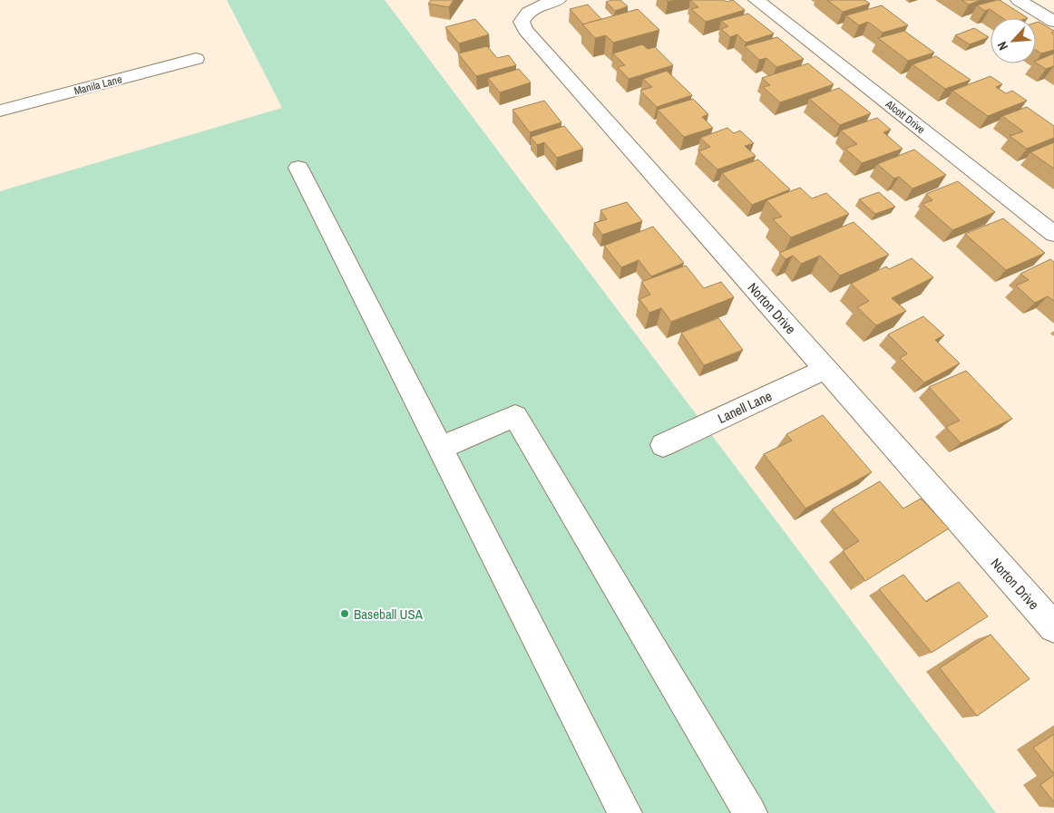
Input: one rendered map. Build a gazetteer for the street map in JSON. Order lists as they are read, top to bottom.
{
  "streets": {
    "street": [
      "Manila Lane",
      "Alcott Drive",
      "Norton Drive",
      "Lanell Lane"
    ]
  },
  "crossings": [
    ["Norton Drive", "Lanell Lane"]
  ],
  "places": ["Baseball USA"],
  "north": "bottom left"
}
